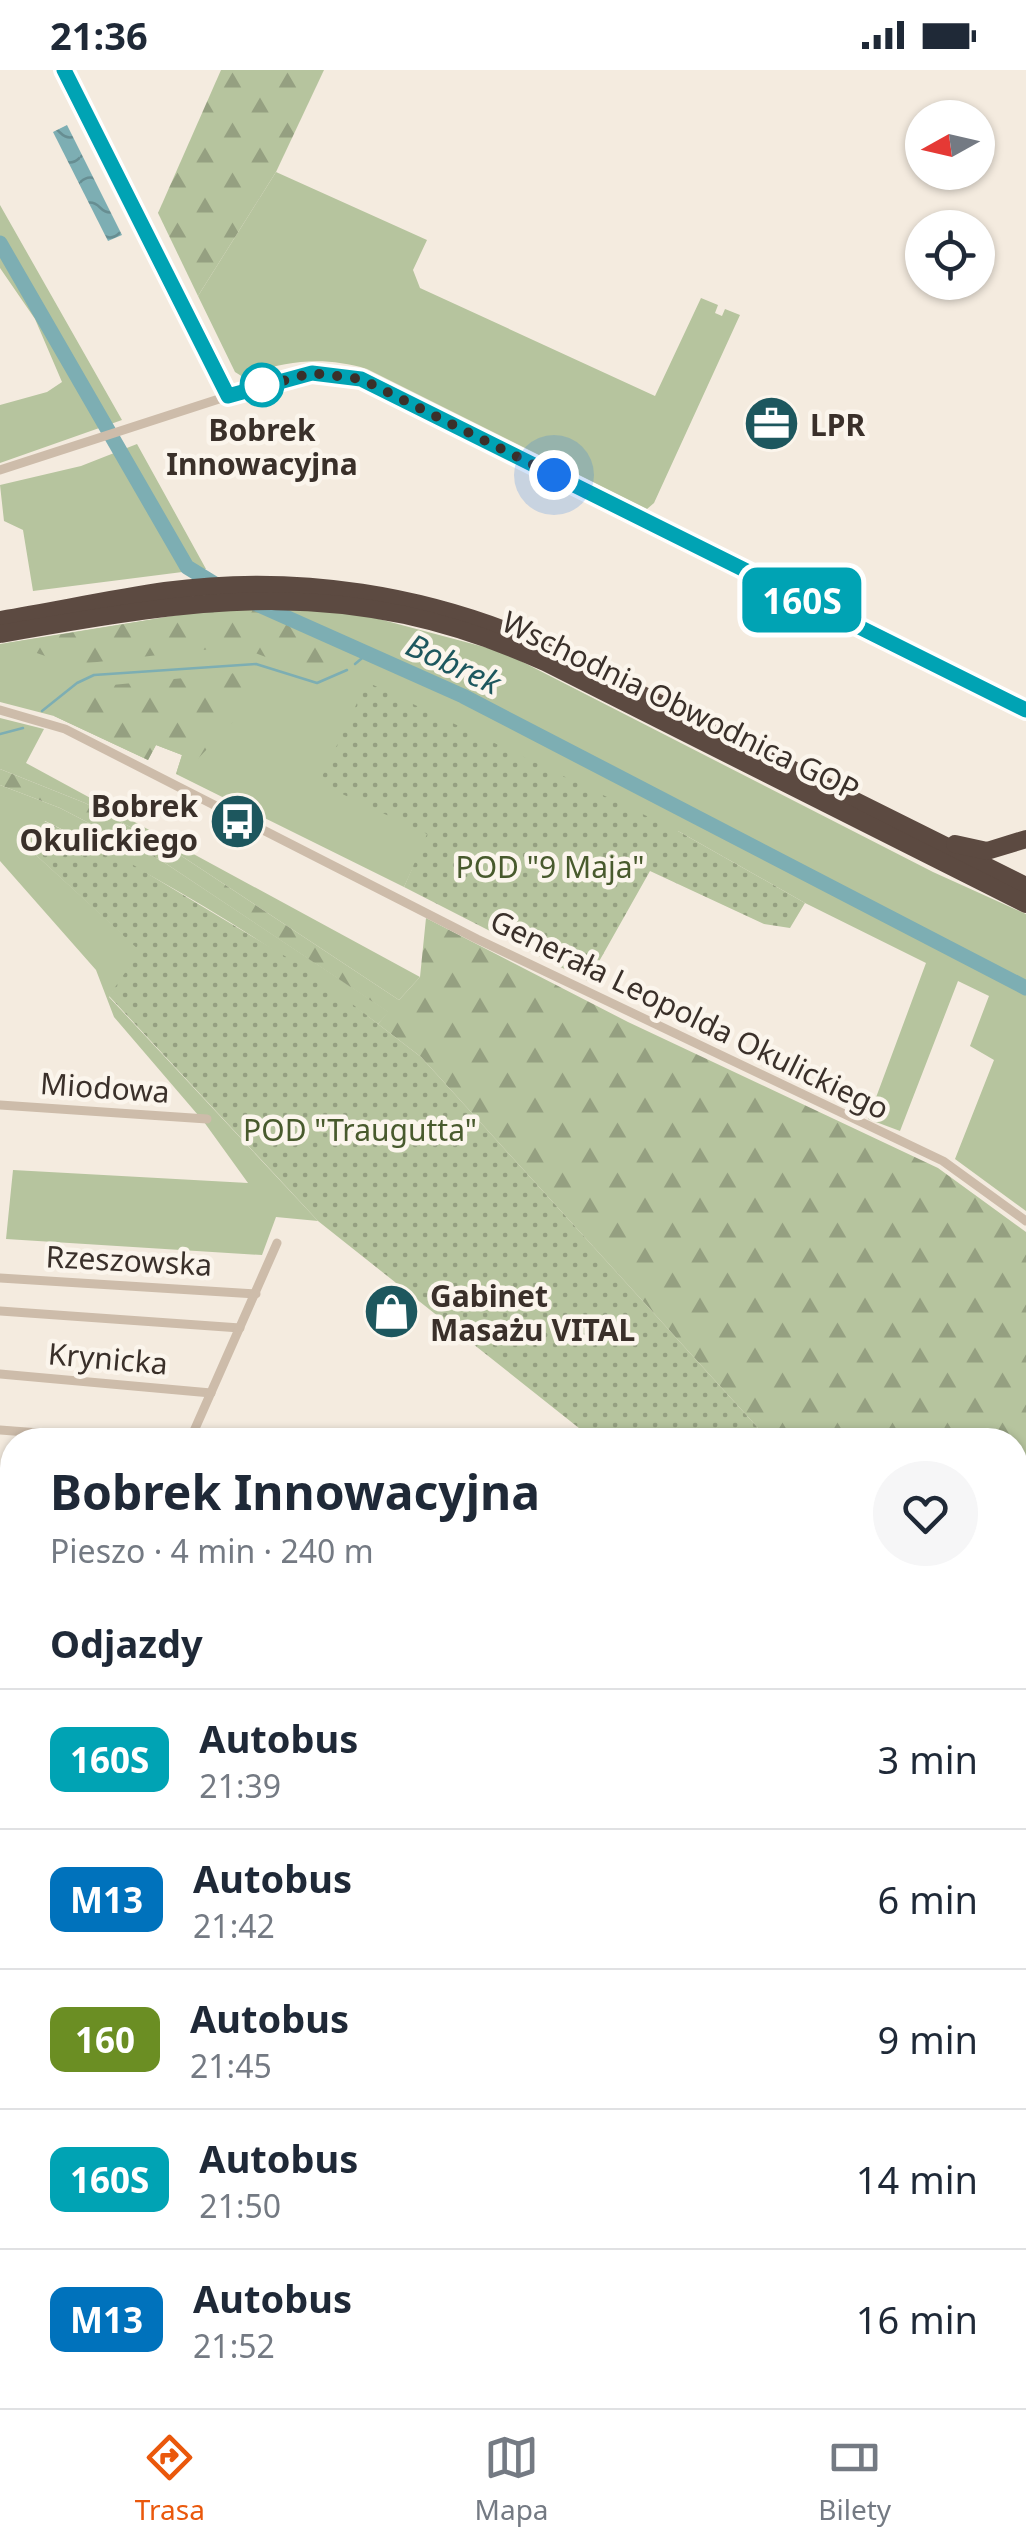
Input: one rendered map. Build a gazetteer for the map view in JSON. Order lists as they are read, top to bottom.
{
  "streets": {
    "highway": ["Wschodnia Obwodnica GOP"],
    "street": [
      "Generała Leopolda Okulickiego",
      "Miodowa",
      "Rzeszowska",
      "Krynicka"
    ]
  },
  "water": ["Bobrek"],
  "parks": ["POD \"9 Maja\"", "POD \"Traugutta\""],
  "places": {
    "other": ["Bobrek Innowacyjna"],
    "office": ["LPR"],
    "bus stop": ["Bobrek Okulickiego"],
    "shop": ["Gabinet Masażu VITAL"]
  },
  "lines": ["bus line 160S"],
  "north": "left",
  "page": {
    "status": "21:36",
    "on_map": "160S",
    "heading": [
      ["Bobrek Innowacyjna", "Pieszo · 4 min · 240 m"],
      "Odjazdy"
    ],
    "list": [
      {
        "mark": "160S",
        "name": "Autobus",
        "note": "21:39",
        "value": "3 min"
      },
      {
        "mark": "M13",
        "name": "Autobus",
        "note": "21:42",
        "value": "6 min"
      },
      {
        "mark": "160",
        "name": "Autobus",
        "note": "21:45",
        "value": "9 min"
      },
      {
        "mark": "160S",
        "name": "Autobus",
        "note": "21:50",
        "value": "14 min"
      },
      {
        "mark": "M13",
        "name": "Autobus",
        "note": "21:52",
        "value": "16 min"
      }
    ],
    "tabs": ["Trasa", "Mapa", "Bilety"]
  }
}
